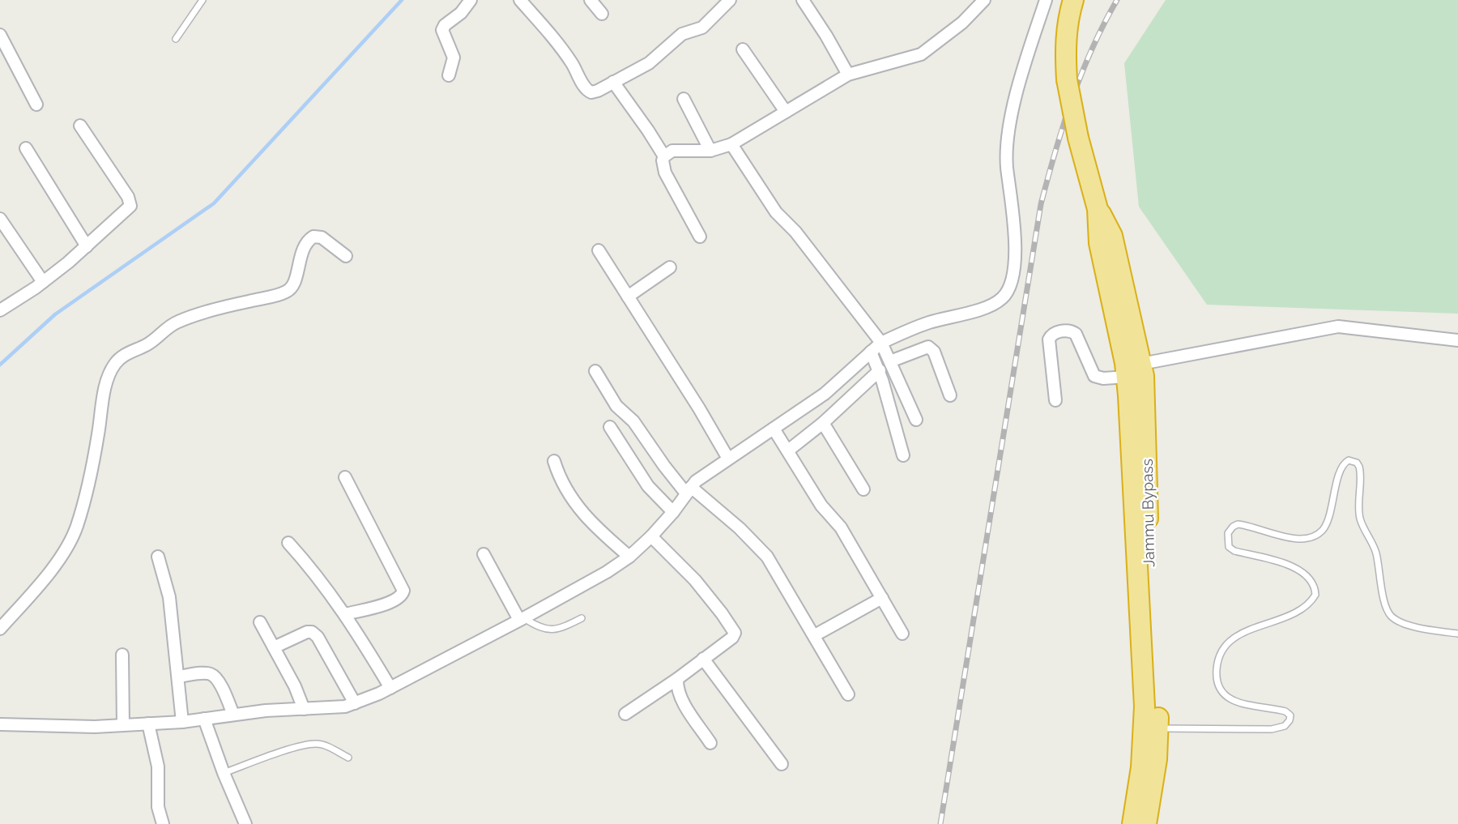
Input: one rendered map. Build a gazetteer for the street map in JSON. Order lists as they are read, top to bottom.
{
  "streets": {
    "highway": ["Jammu Bypass"]
  }
}
